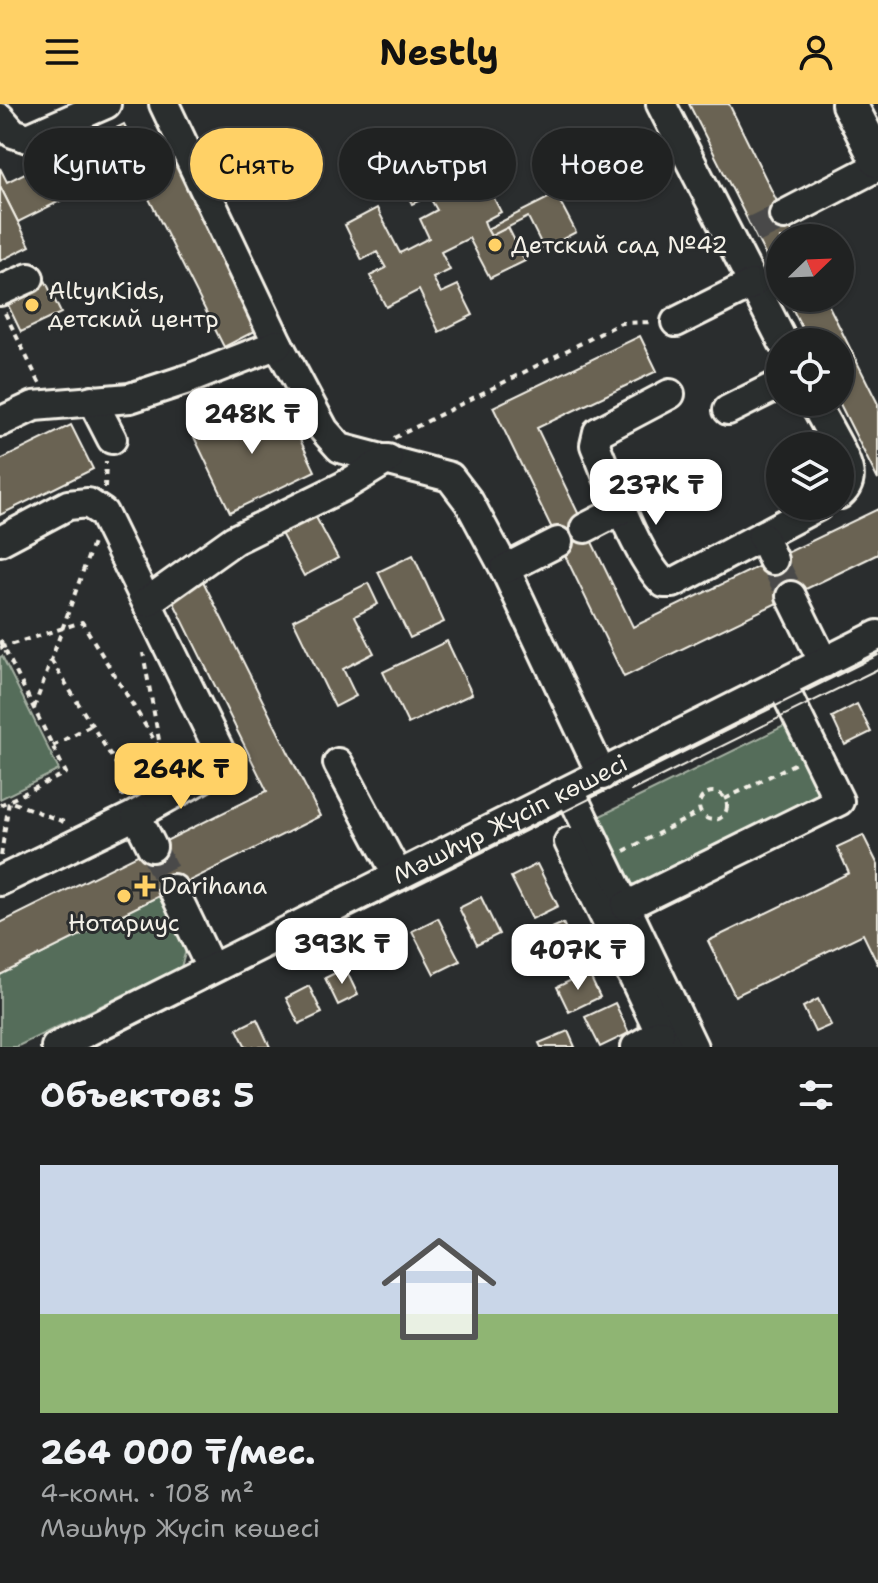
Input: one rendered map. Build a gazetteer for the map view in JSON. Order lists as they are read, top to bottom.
{
  "streets": {
    "street": ["Мәшһүр Жүсіп көшесі"]
  },
  "places": {
    "other": ["Детский сад №42", "AltynKids, детский центр", "Нотариус"],
    "health": ["Darihana"]
  },
  "north": "top right",
  "page": {
    "header": "Nestly",
    "chip": [
      "Купить",
      "Снять",
      "Фильтры",
      "Новое"
    ],
    "price": [
      "248K ₸",
      "237K ₸",
      "264K ₸",
      "393K ₸",
      "407K ₸"
    ],
    "heading": "Объектов: 5",
    "list": [
      {
        "name": "264 000 ₸/мес.",
        "note": "4-комн. · 108 m² · Мәшһүр Жүсіп көшесі"
      }
    ]
  }
}
